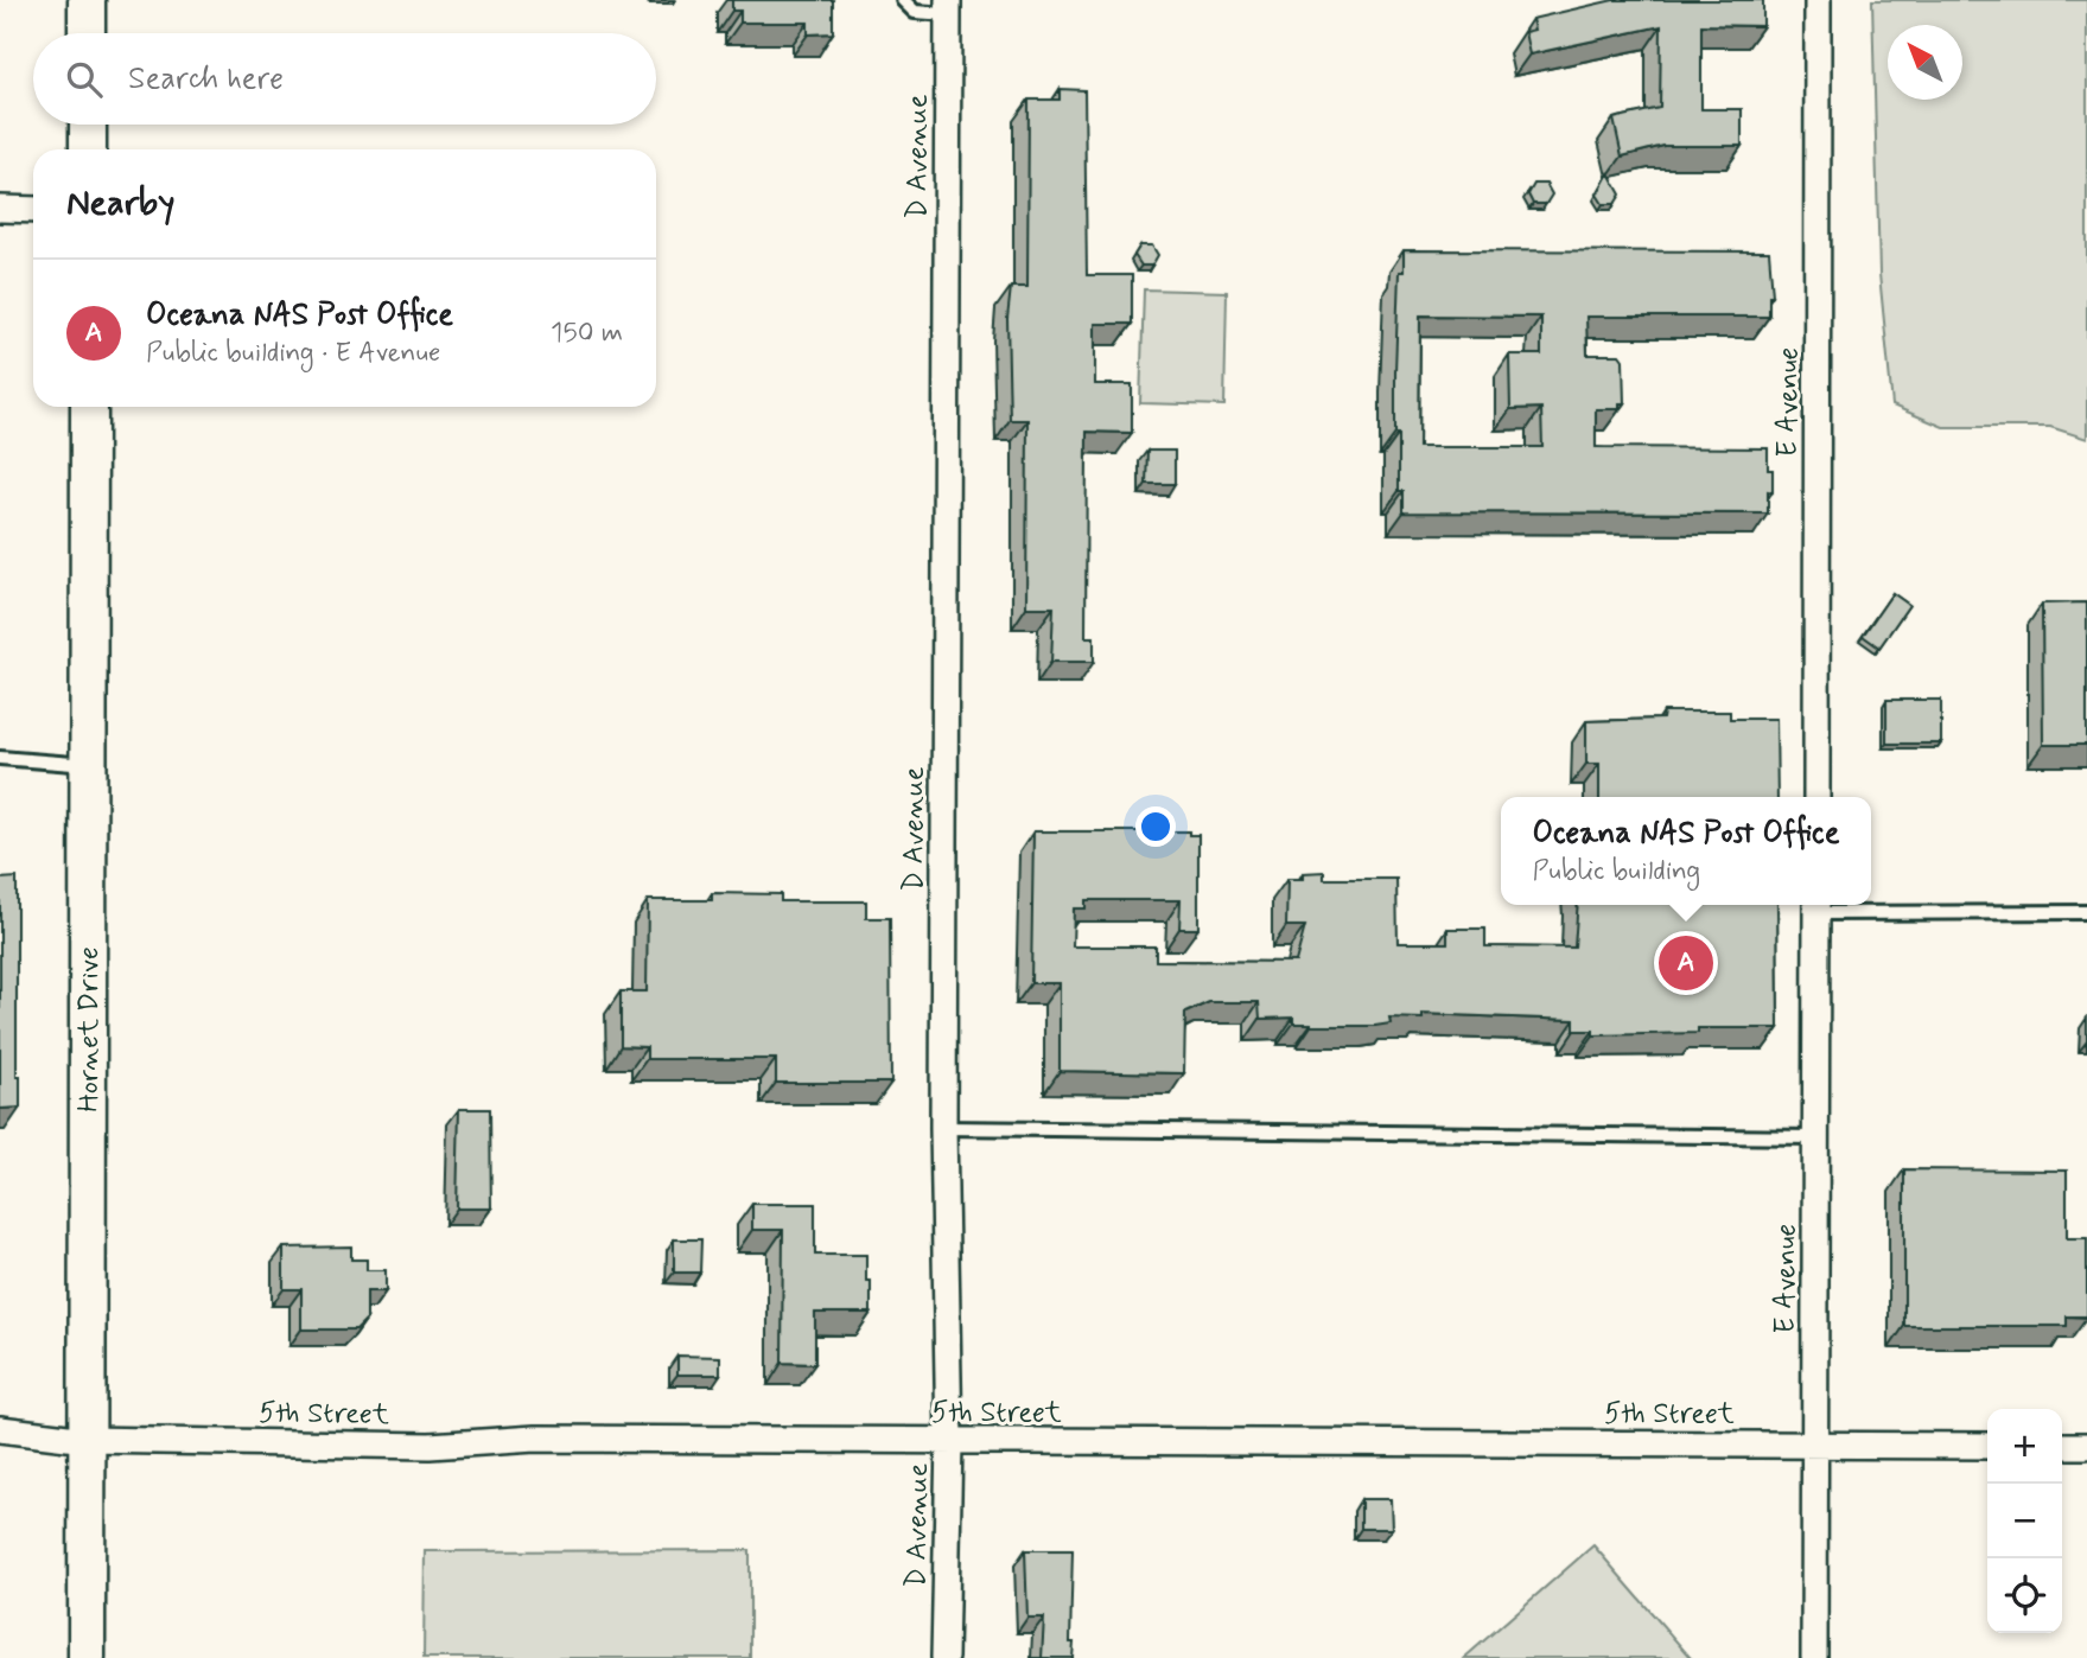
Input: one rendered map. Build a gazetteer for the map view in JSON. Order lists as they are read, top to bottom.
{
  "streets": {
    "main road": ["Hornet Drive"],
    "street": ["D Avenue", "E Avenue", "5th Street"]
  },
  "crossings": [
    ["D Avenue", "5th Street"],
    ["E Avenue", "5th Street"],
    ["Hornet Drive", "5th Street"]
  ],
  "north": "top left",
  "page": {
    "search": "Search here",
    "heading": "Nearby",
    "list": [
      {
        "mark": "A",
        "name": "Oceana NAS Post Office",
        "note": "Public building · E Avenue",
        "value": "150 m"
      }
    ],
    "popup": ["Oceana NAS Post Office", "Public building"],
    "pins": "A",
    "map_buttons": ["+", "−"]
  }
}
